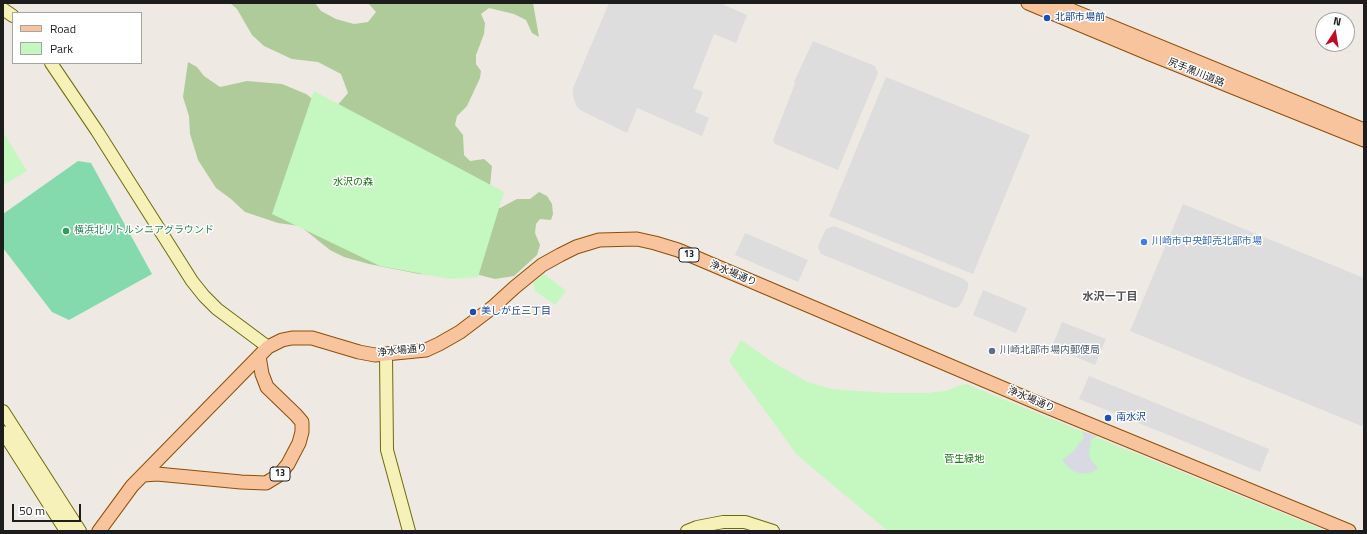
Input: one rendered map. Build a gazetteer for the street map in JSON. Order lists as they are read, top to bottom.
{
  "streets": {
    "main road": ["尻手黒川道路", "13", "浄水場通り"]
  },
  "crossings": [
    ["13", "浄水場通り"]
  ],
  "districts": ["水沢一丁目"],
  "parks": ["水沢の森", "菅生緑地"],
  "places": [
    "北部市場前",
    "横浜北リトルシニアグラウンド",
    "川崎市中央卸売北部市場",
    "美しが丘三丁目",
    "川崎北部市場内郵便局",
    "南水沢"
  ],
  "legend": ["Road", "Park"],
  "scale_bar": "50 m",
  "north": "top"
}
